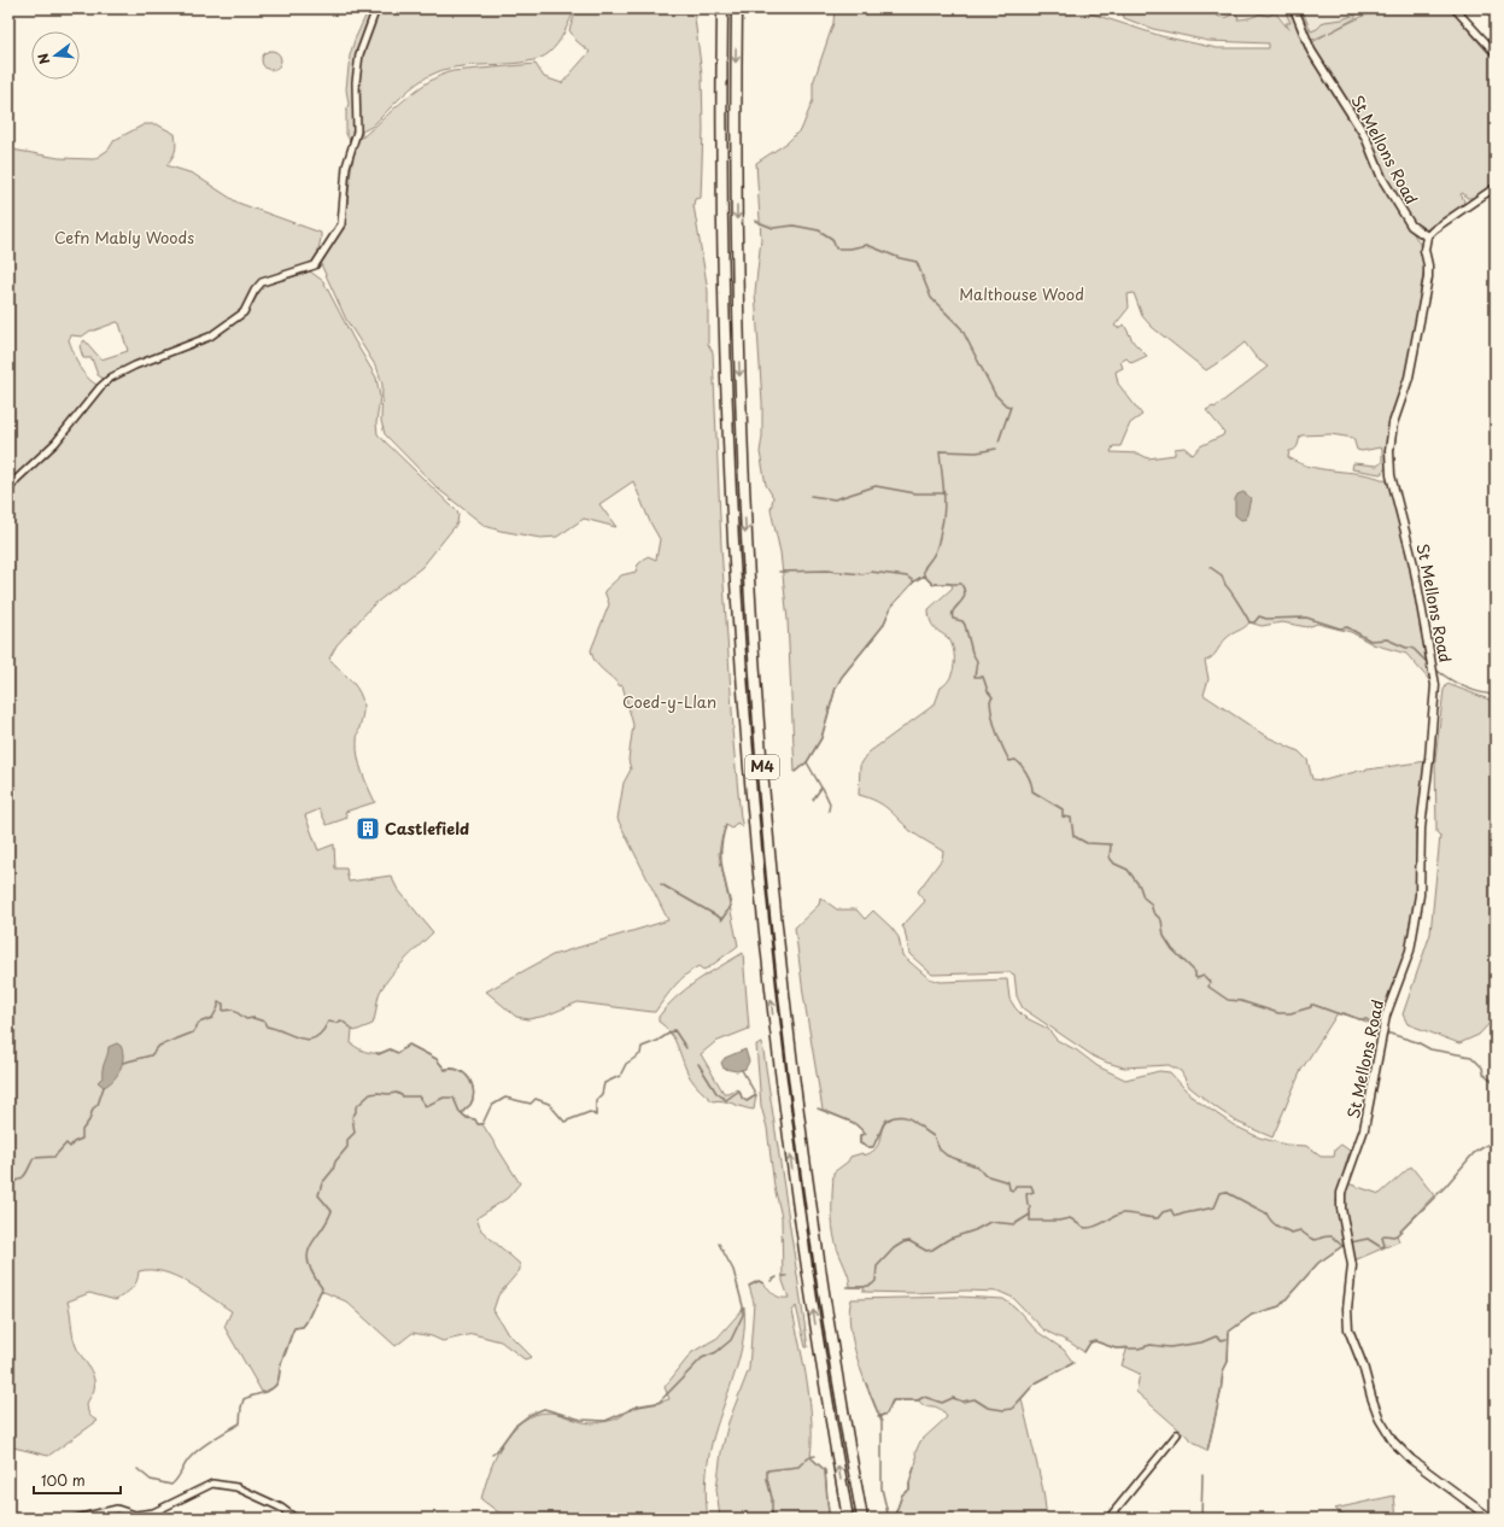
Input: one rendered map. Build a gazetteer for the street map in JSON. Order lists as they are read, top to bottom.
{
  "streets": {
    "highway": ["M4"],
    "main road": ["St Mellons Road"]
  },
  "parks": ["Cefn Mably Woods", "Malthouse Wood", "Coed-y-Llan"],
  "places": {
    "building": ["Castlefield"]
  },
  "scale_bar": "100 m",
  "north": "left"
}
